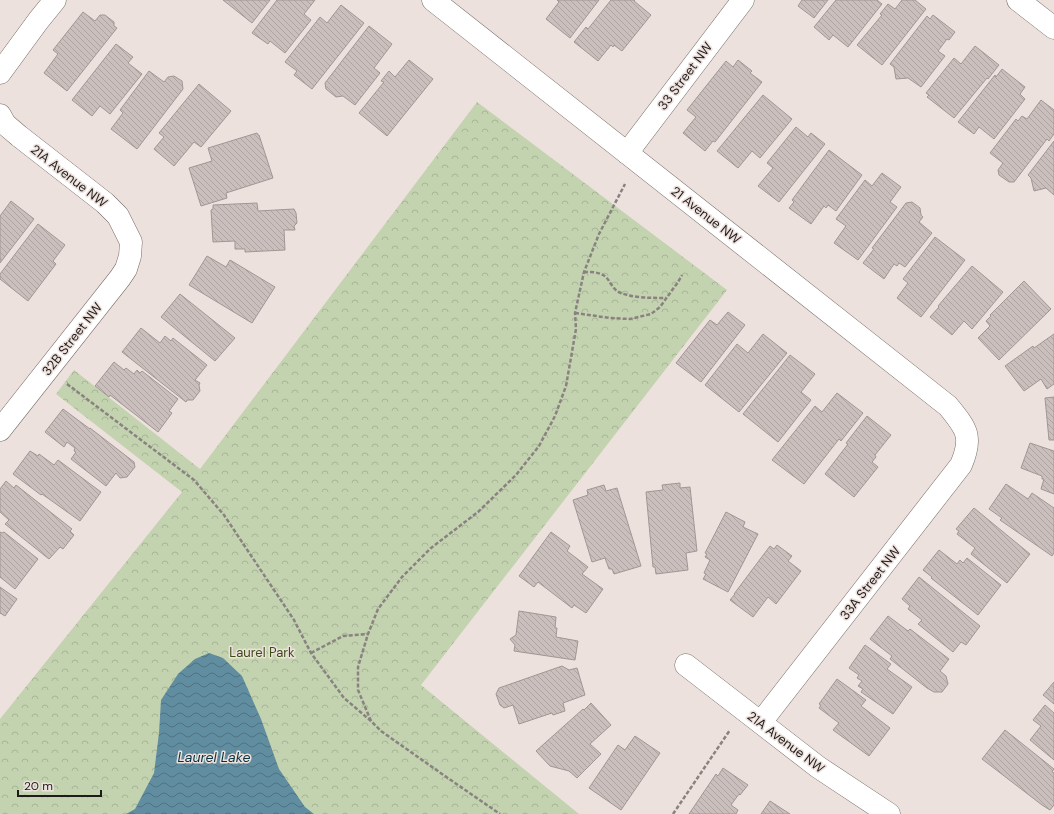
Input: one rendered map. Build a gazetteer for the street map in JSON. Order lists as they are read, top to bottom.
{
  "streets": {
    "street": [
      "33 Street NW",
      "21A Avenue NW",
      "21 Avenue NW",
      "32B Street NW",
      "33A Street NW"
    ]
  },
  "crossings": [
    ["33 Street NW", "21 Avenue NW"],
    ["21A Avenue NW", "32B Street NW"],
    ["21A Avenue NW", "33A Street NW"],
    ["21 Avenue NW", "33A Street NW"]
  ],
  "water": ["Laurel Lake"],
  "parks": ["Laurel Park"],
  "scale_bar": "20 m"
}
